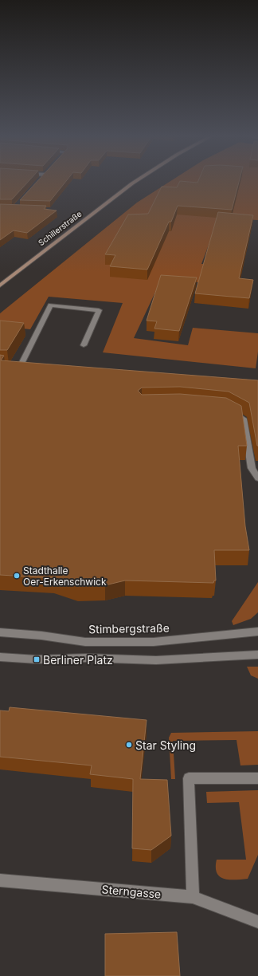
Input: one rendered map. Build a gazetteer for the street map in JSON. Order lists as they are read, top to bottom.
{
  "streets": {
    "main road": ["Schillerstraße"],
    "street": ["Stimbergstraße", "Sterngasse"]
  },
  "places": {
    "other": ["Stadthalle Oer-Erkenschwick", "Star Styling"],
    "transit": ["Berliner Platz"]
  }
}
